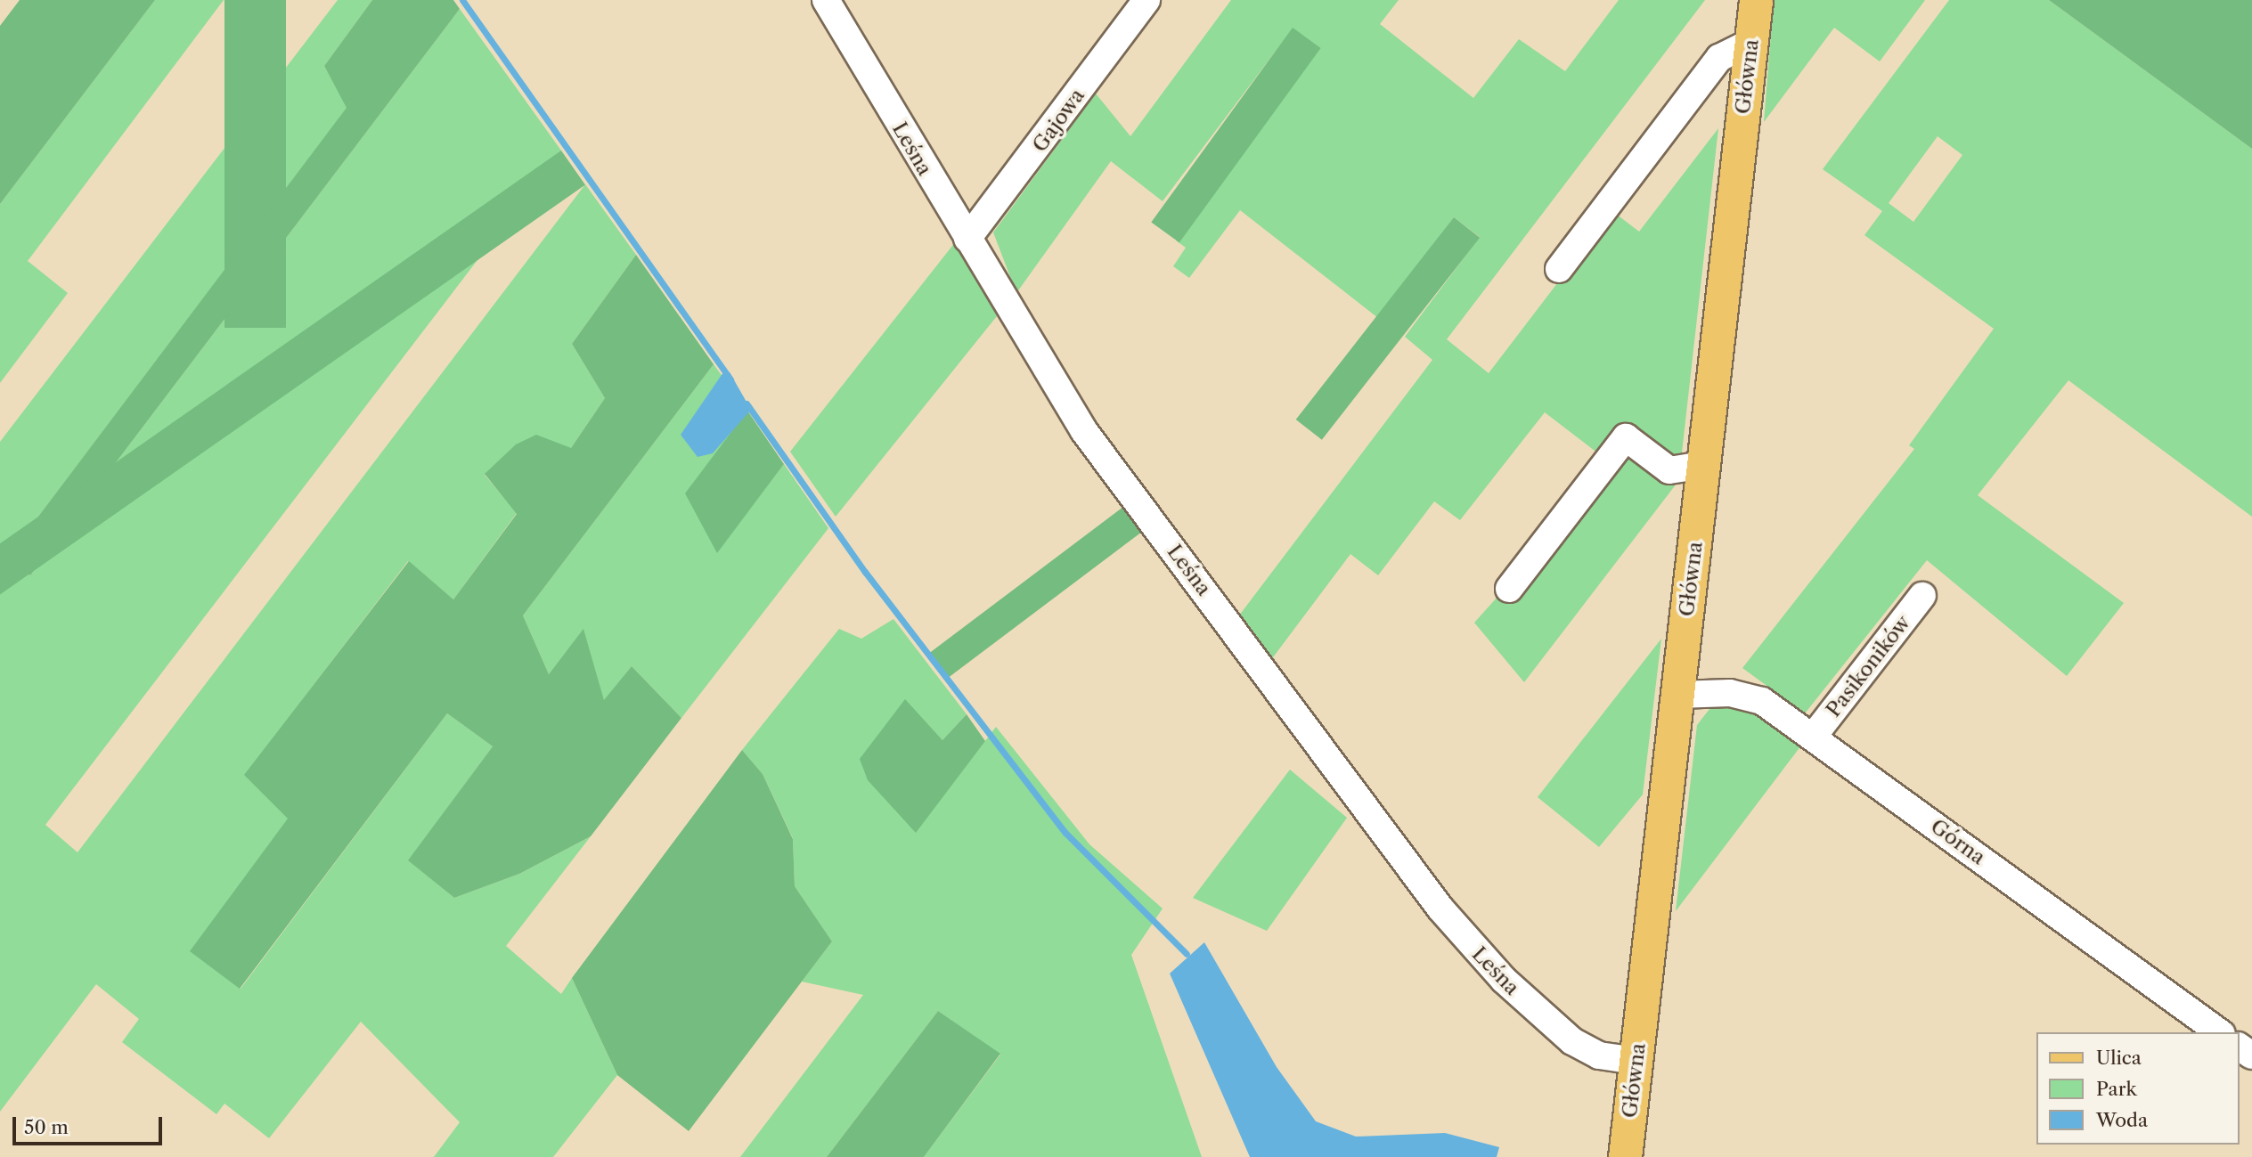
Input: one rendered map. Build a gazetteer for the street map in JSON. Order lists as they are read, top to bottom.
{
  "streets": {
    "main road": ["Główna"],
    "street": [
      "Gajowa",
      "Leśna",
      "Pasikoników",
      "Górna"
    ]
  },
  "crossings": [
    ["Główna", "Leśna"],
    ["Główna", "Górna"],
    ["Gajowa", "Leśna"],
    ["Pasikoników", "Górna"]
  ],
  "legend": ["Ulica", "Park", "Woda"],
  "scale_bar": "50 m"
}
